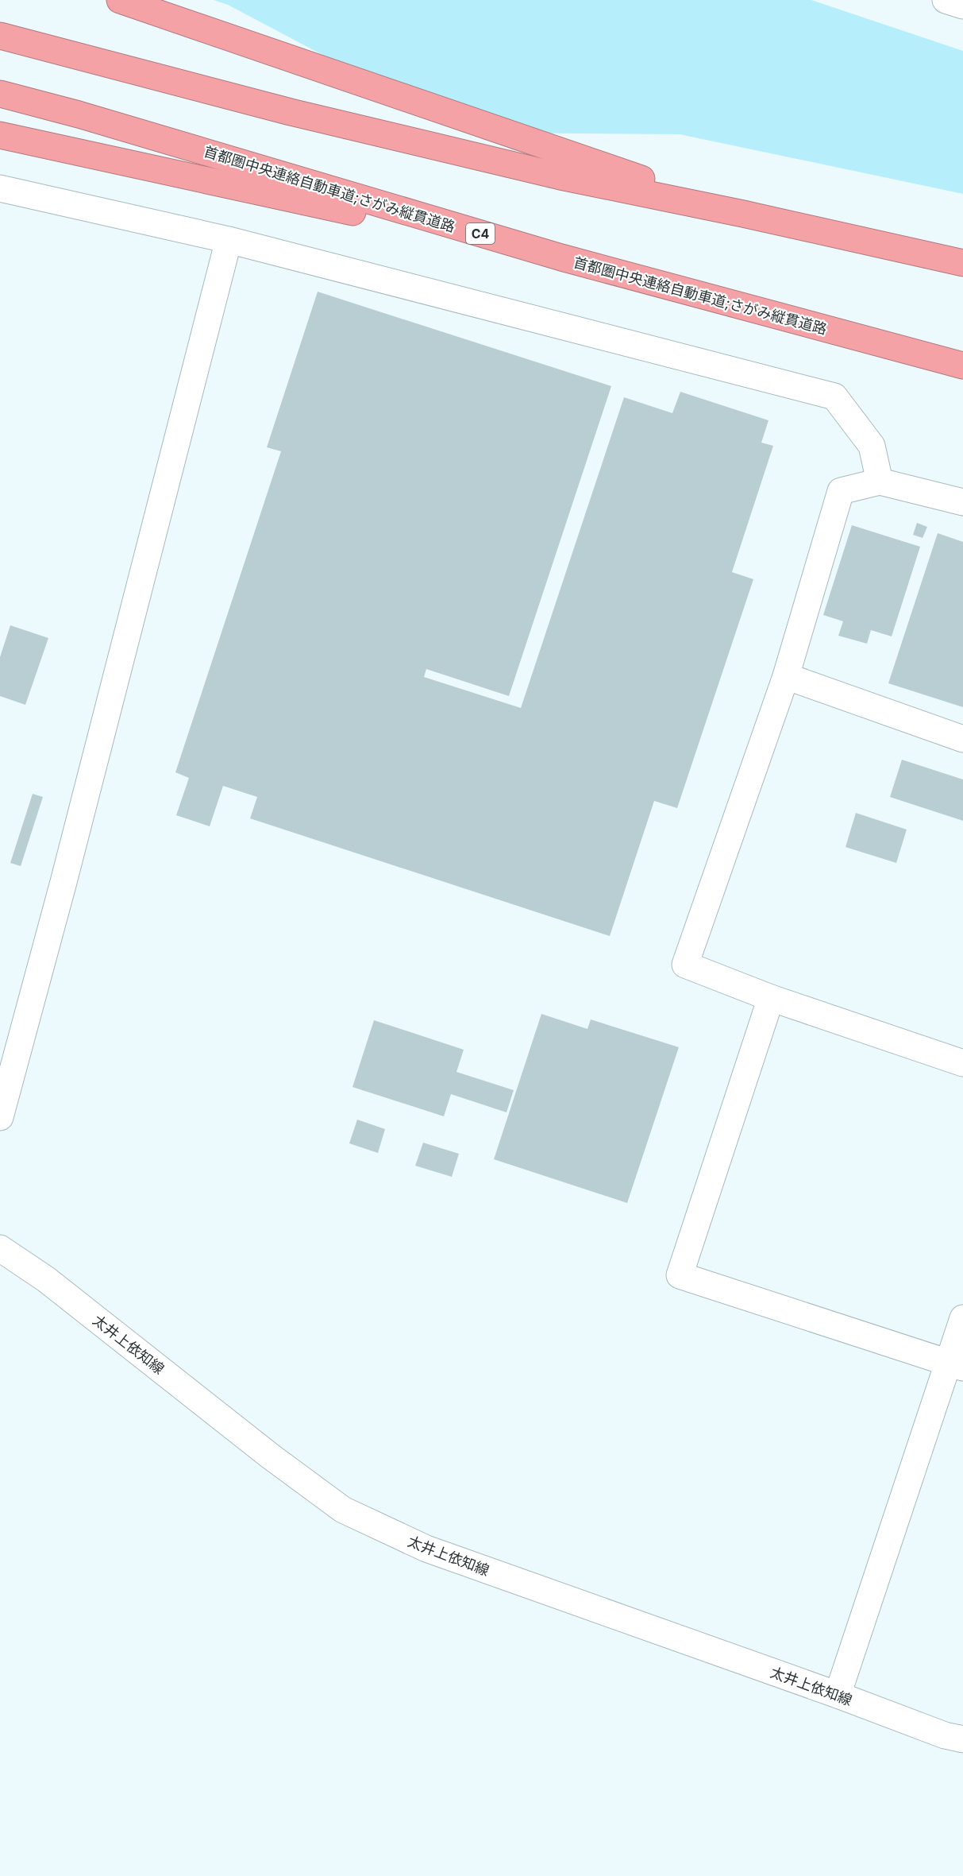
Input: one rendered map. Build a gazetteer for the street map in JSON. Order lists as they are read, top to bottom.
{
  "streets": {
    "highway": ["首都圏中央連絡自動車道;さがみ縦貫道路", "C4"],
    "street": ["太井上依知線"]
  }
}
